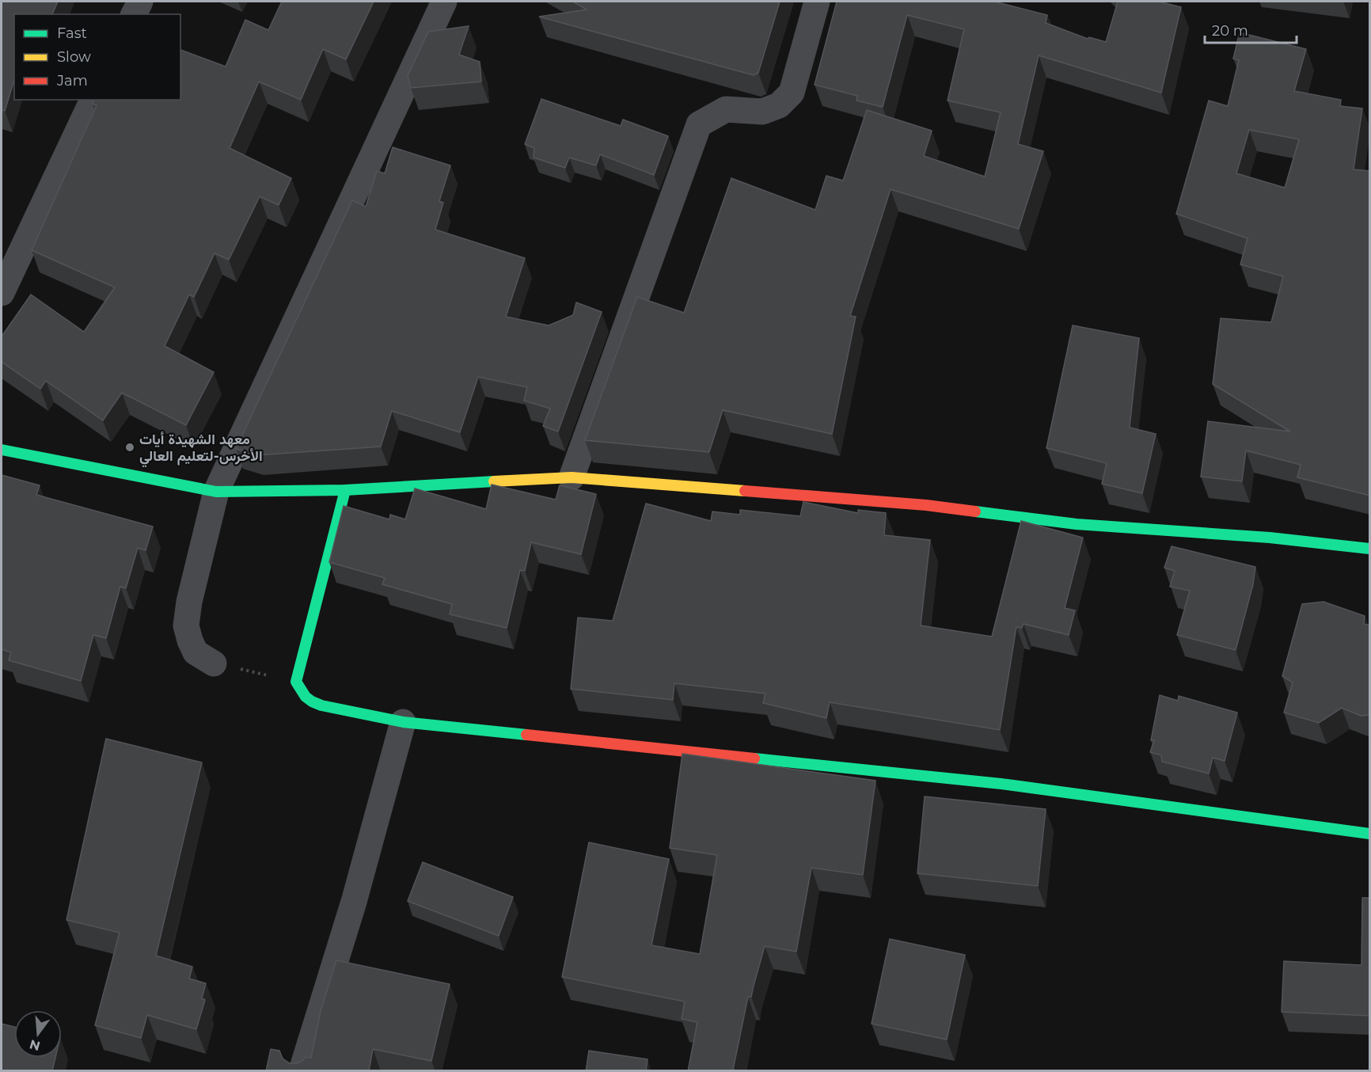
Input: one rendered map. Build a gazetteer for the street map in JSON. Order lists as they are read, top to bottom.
{
  "places": ["معهد الشهيدة أيات الأخرس-لتعليم العالي"],
  "legend": ["Fast", "Slow", "Jam"],
  "scale_bar": "20 m",
  "north": "bottom"
}
